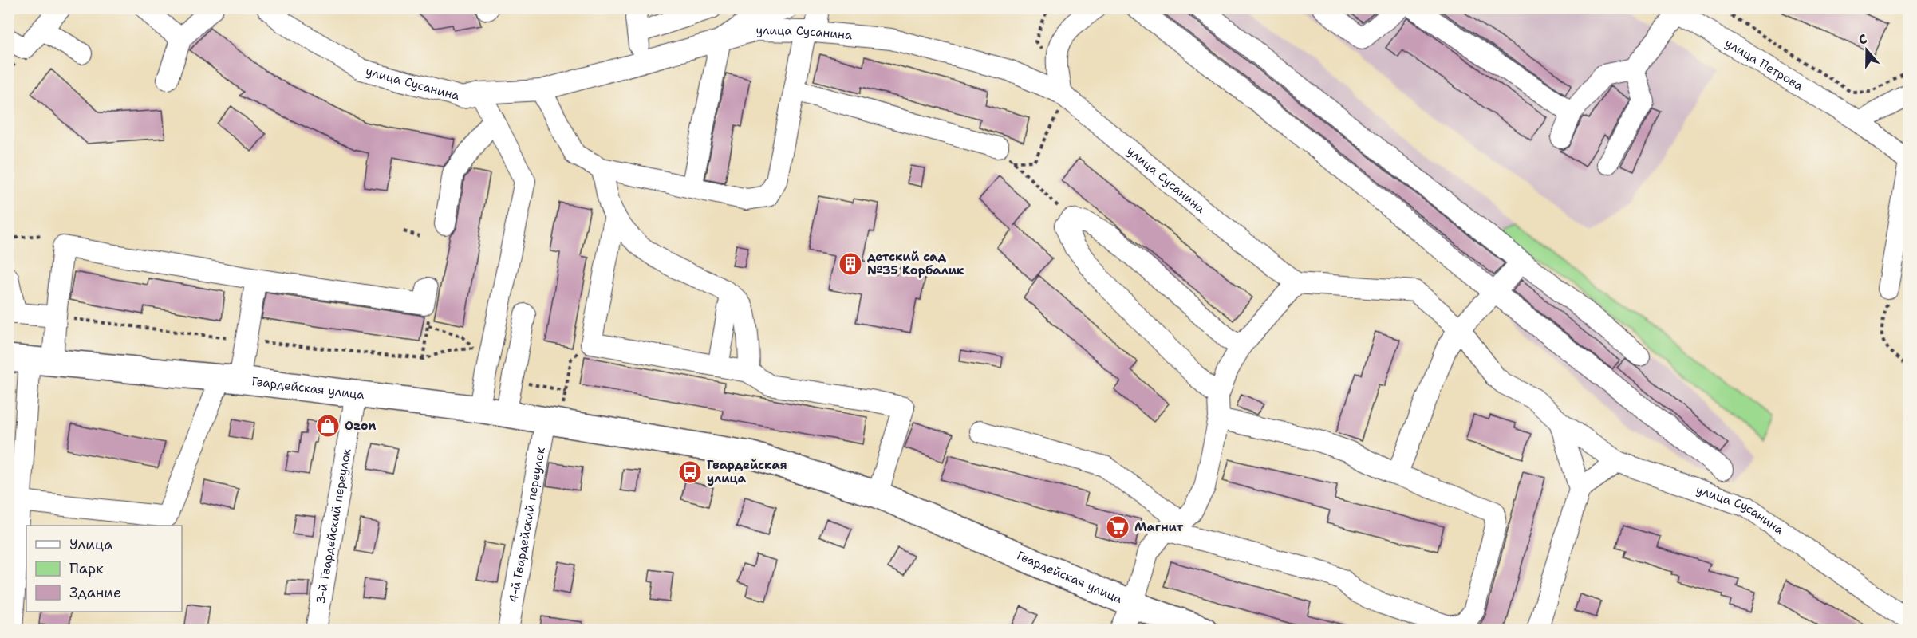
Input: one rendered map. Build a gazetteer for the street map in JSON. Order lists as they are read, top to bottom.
{
  "streets": {
    "main road": ["Гвардейская улица"],
    "street": [
      "улица Сусанина",
      "улица Петрова",
      "4-й Гвардейский переулок",
      "3-й Гвардейский переулок"
    ]
  },
  "crossings": [
    ["Гвардейская улица", "4-й Гвардейский переулок"],
    ["Гвардейская улица", "3-й Гвардейский переулок"]
  ],
  "places": {
    "building": ["детский сад №35 Корбалик"],
    "shop": ["Ozon"],
    "bus stop": ["Гвардейская улица"],
    "supermarket": ["Магнит"]
  },
  "legend": ["Улица", "Парк", "Здание"],
  "north": "top"
}
